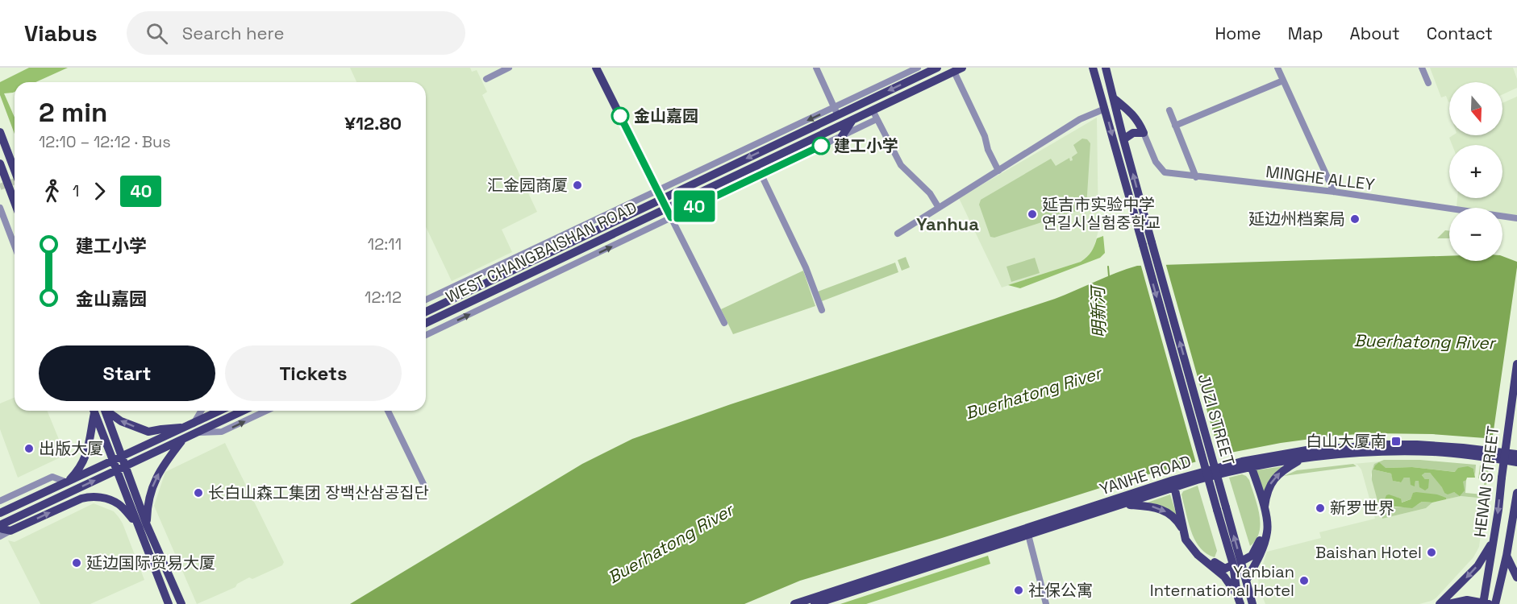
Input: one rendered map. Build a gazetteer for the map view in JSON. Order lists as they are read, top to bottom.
{
  "streets": {
    "main road": [
      "WEST CHANGBAISHAN ROAD",
      "JUZI STREET",
      "YANHE ROAD",
      "HENAN STREET"
    ],
    "street": ["MINGHE ALLEY"]
  },
  "one_way": ["HENAN STREET"],
  "districts": ["Yanhua"],
  "water": ["明新河", "Buerhatong River"],
  "places": {
    "other": [
      "金山嘉园",
      "建工小学",
      "汇金园商厦",
      "延吉市实验中学 연길시실험중학교",
      "延边州档案局",
      "出版大厦",
      "长白山森工集团 장백산삼공집단",
      "新罗世界",
      "Baishan Hotel",
      "延边国际贸易大厦",
      "Yanbian International Hotel",
      "社保公寓"
    ],
    "transit": ["白山大厦南"]
  },
  "lines": ["bus line 40"],
  "north": "bottom",
  "page": {
    "header": "Viabus",
    "search": "Search here",
    "nav": [
      "Home",
      "Map",
      "About",
      "Contact"
    ],
    "on_map": "40",
    "map_buttons": ["+", "−"],
    "heading": ["2 min", "12:10 – 12:12 · Bus", "¥12.80"],
    "legs": ["1", "40"],
    "list": [
      {
        "name": "建工小学",
        "value": "12:11"
      },
      {
        "name": "金山嘉园",
        "value": "12:12"
      }
    ],
    "buttons": ["Start", "Tickets"]
  }
}
